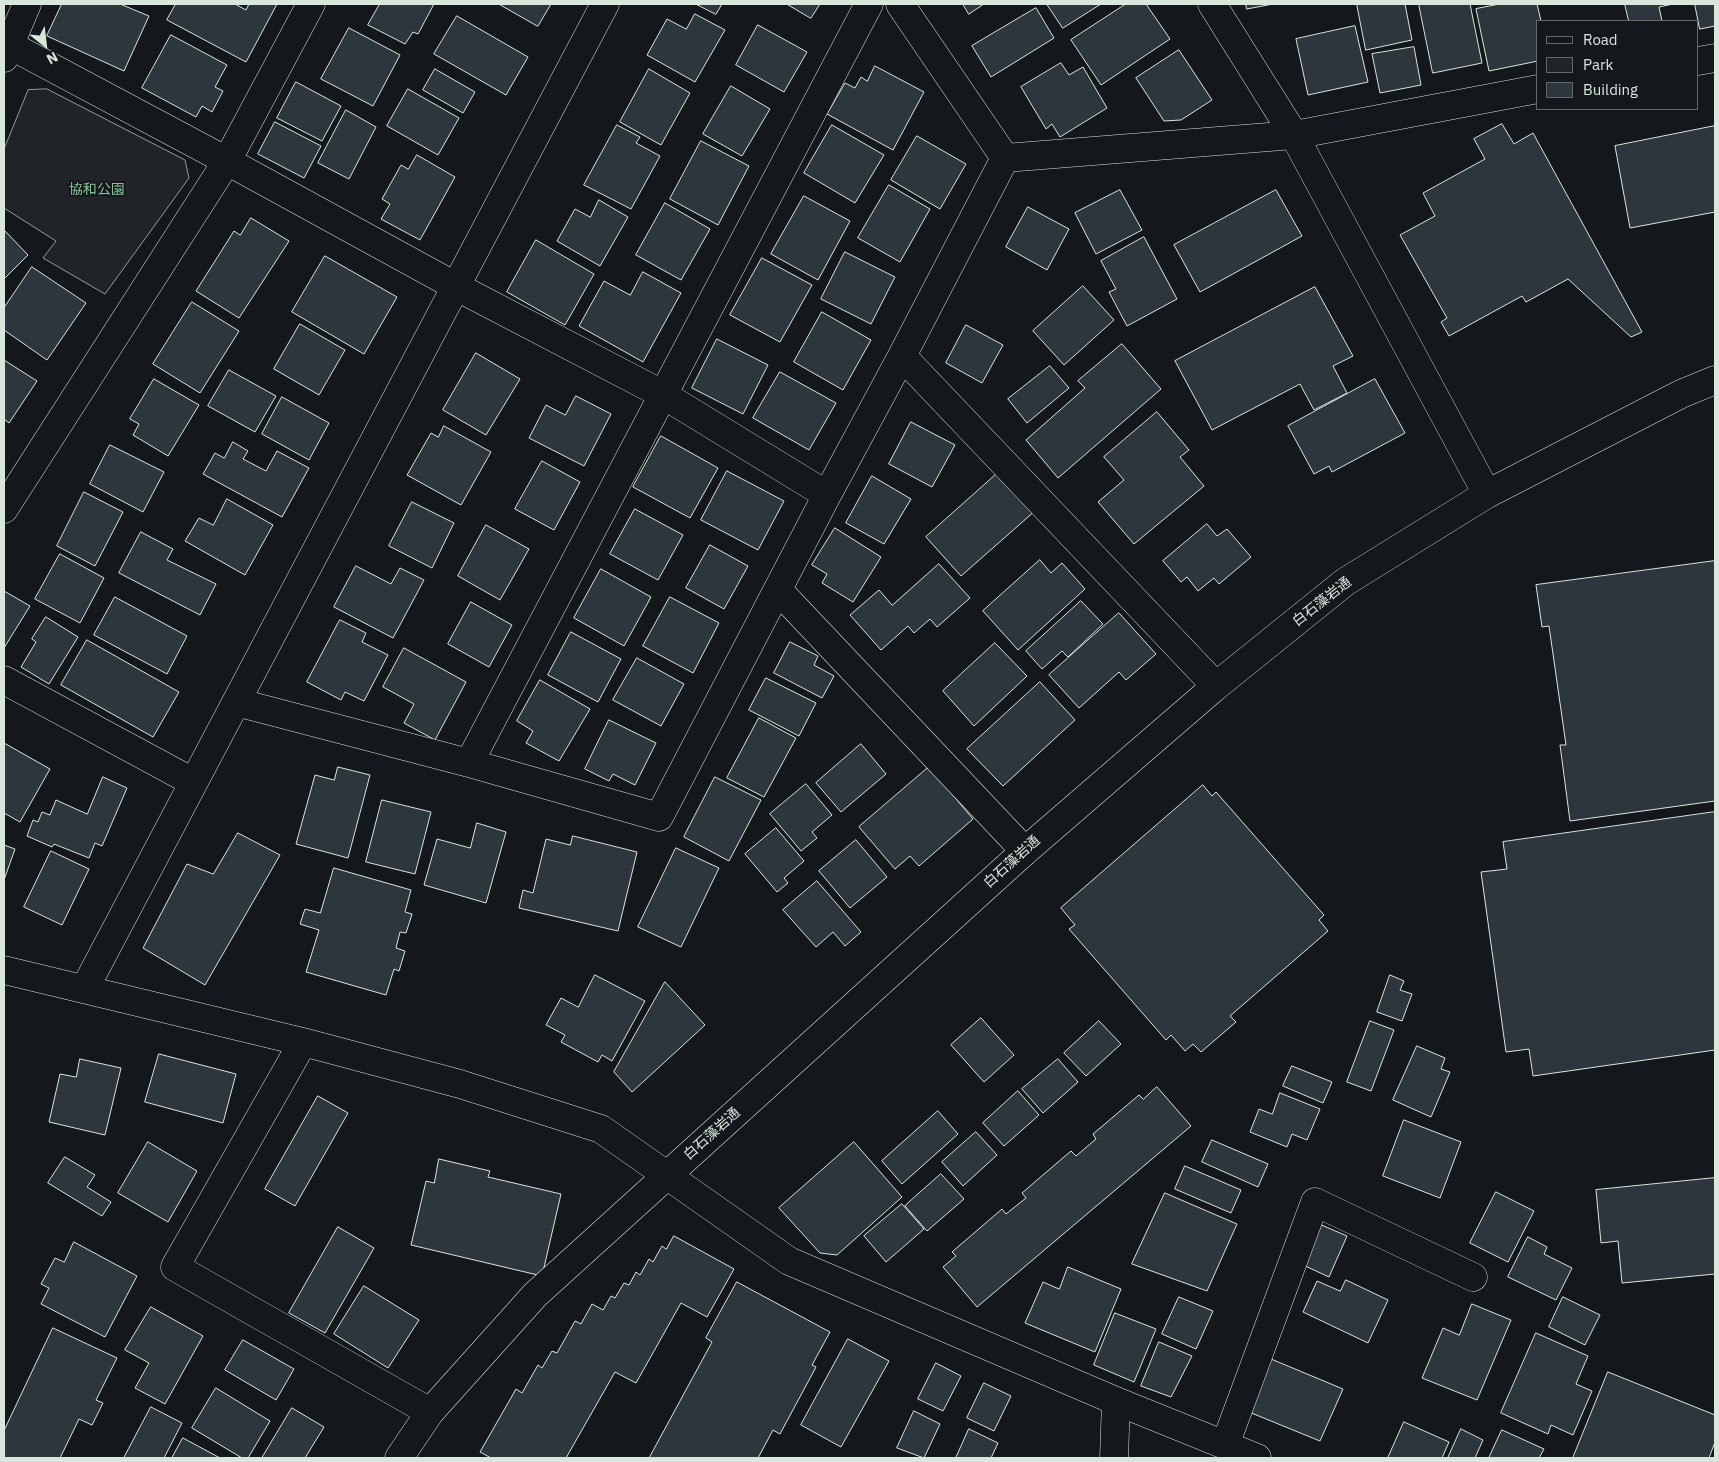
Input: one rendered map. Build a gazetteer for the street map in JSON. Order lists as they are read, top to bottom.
{
  "streets": {
    "street": ["白石藻岩通"]
  },
  "parks": ["協和公園"],
  "legend": ["Road", "Park", "Building"],
  "north": "bottom right"
}
